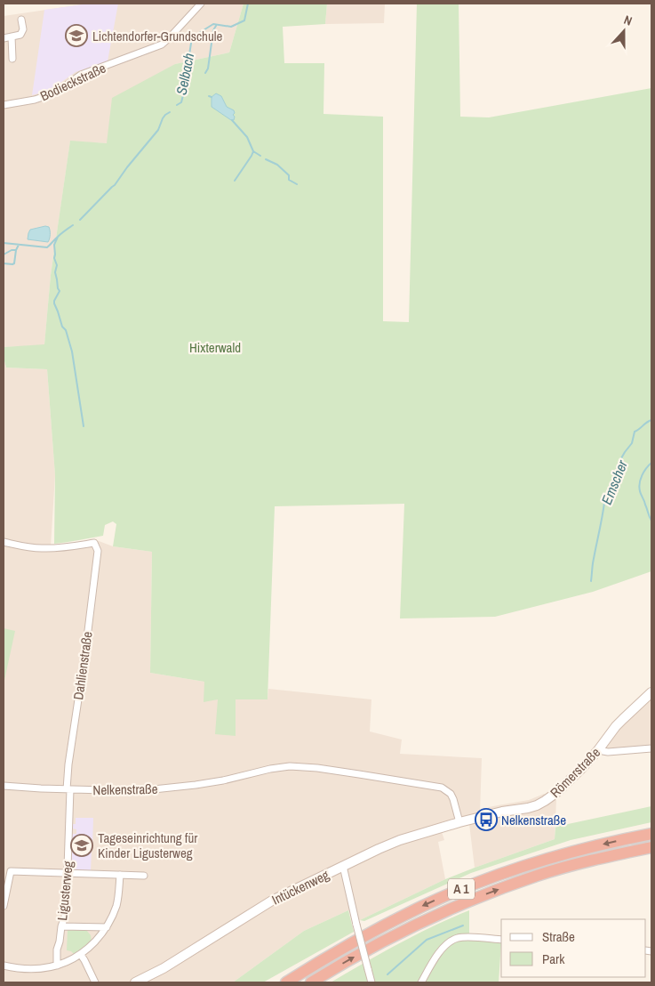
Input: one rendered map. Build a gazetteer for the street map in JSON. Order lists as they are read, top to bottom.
{
  "streets": {
    "highway": ["A 1"],
    "street": [
      "Bodieckstraße",
      "Dahlienstraße",
      "Römerstraße",
      "Nelkenstraße",
      "Intückenweg",
      "Ligusterweg"
    ]
  },
  "crossings": [
    ["Dahlienstraße", "Nelkenstraße"],
    ["Dahlienstraße", "Ligusterweg"],
    ["Römerstraße", "Intückenweg"],
    ["Nelkenstraße", "Intückenweg"],
    ["Nelkenstraße", "Ligusterweg"]
  ],
  "water": ["Selbach", "Emscher"],
  "parks": ["Hixterwald"],
  "places": {
    "school or university": ["Lichtendorfer-Grundschule", "Tageseinrichtung für Kinder Ligusterweg"],
    "bus stop": ["Nelkenstraße"]
  },
  "legend": ["Straße", "Park"],
  "north": "top"
}
